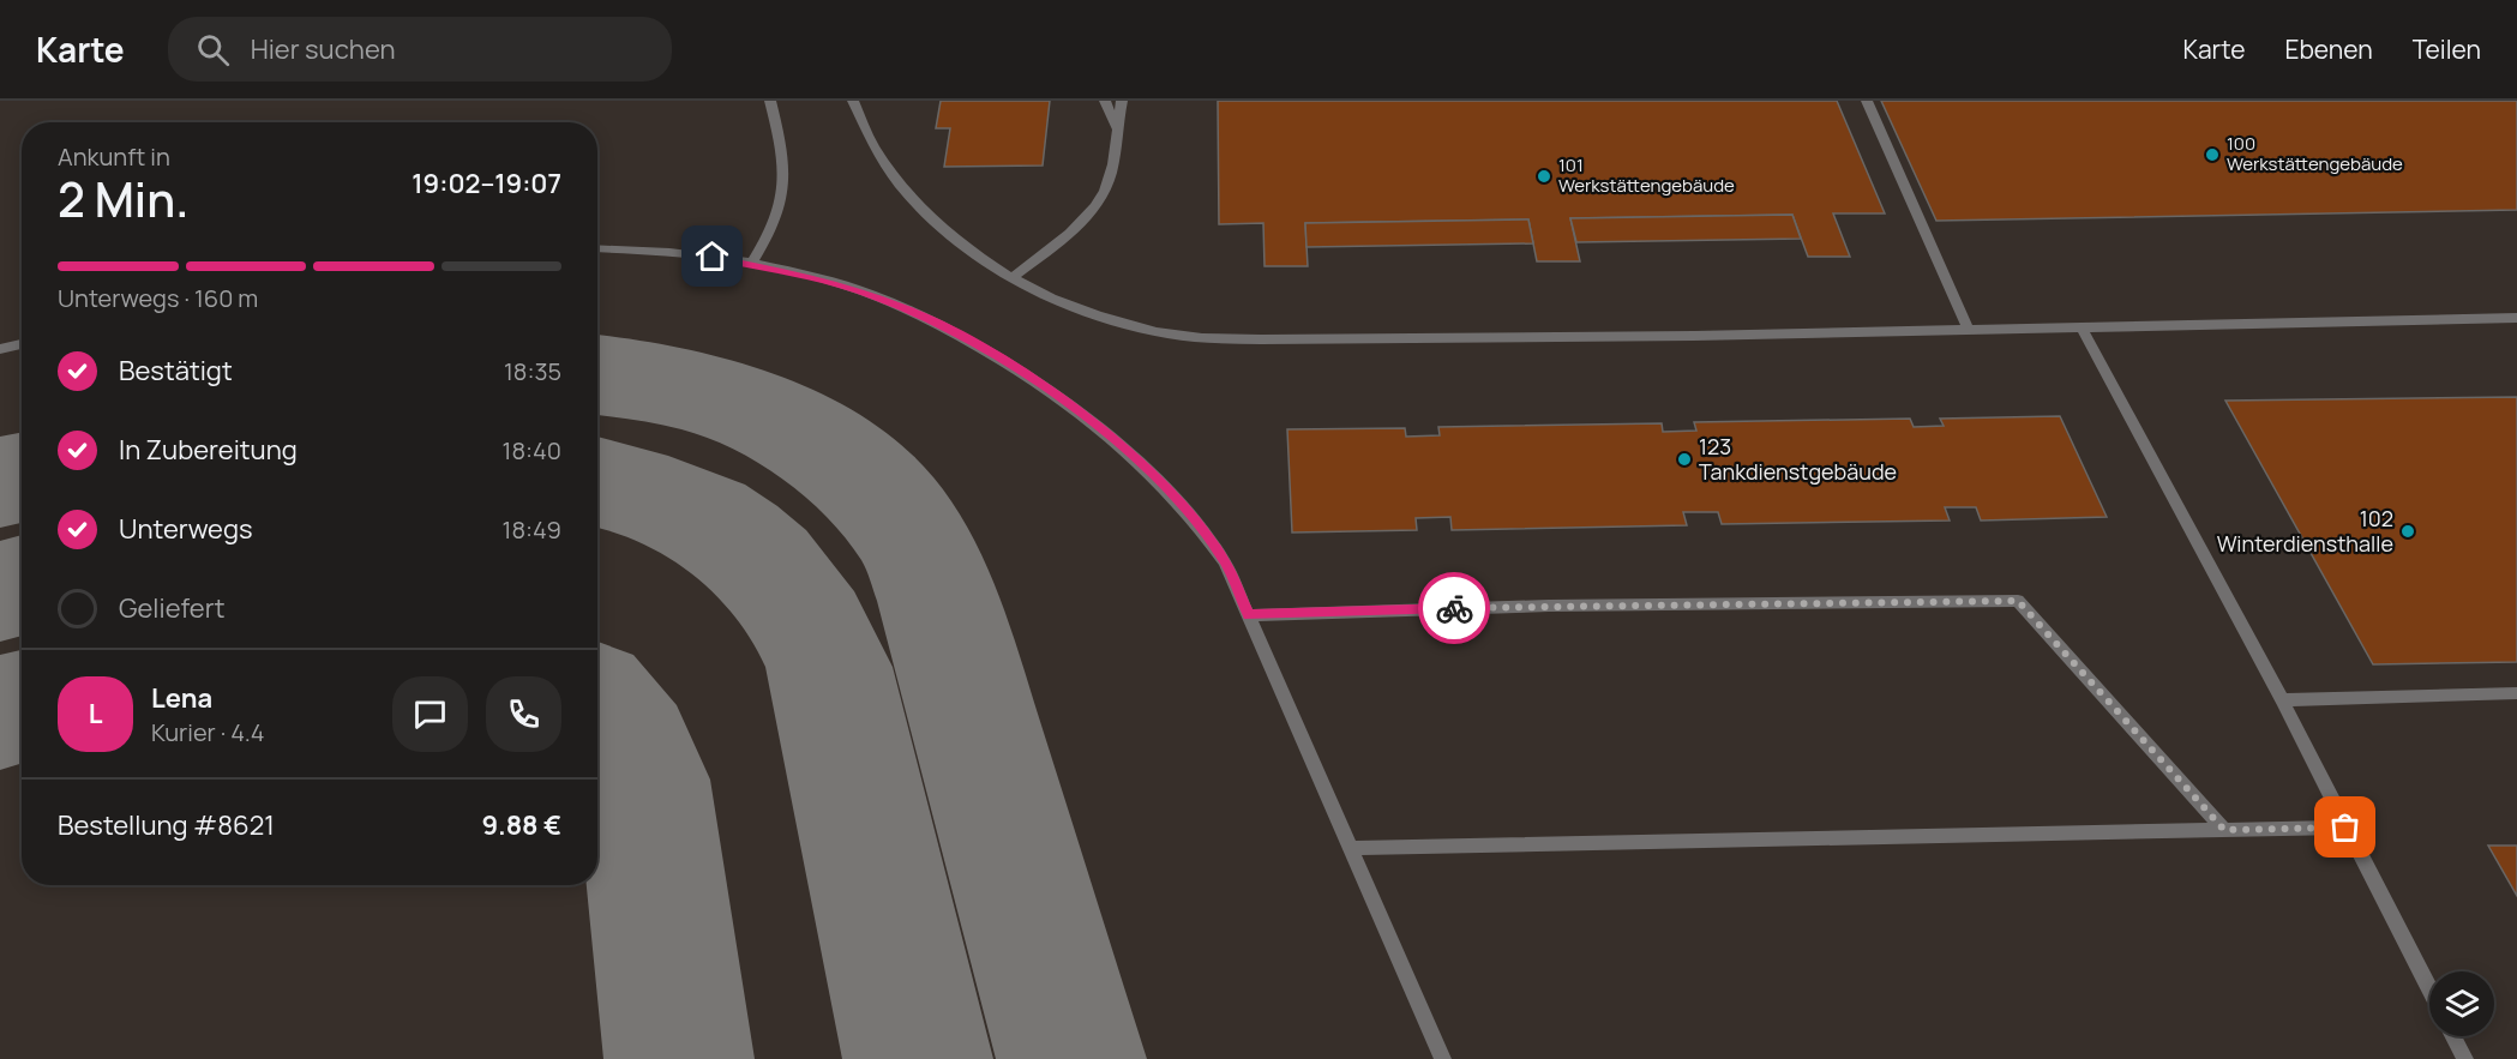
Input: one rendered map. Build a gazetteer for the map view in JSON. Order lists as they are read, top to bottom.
{
  "places": [
    "100 Werkstättengebäude",
    "101 Werkstättengebäude",
    "123 Tankdienstgebäude",
    "102 Winterdiensthalle"
  ],
  "page": {
    "header": "Karte",
    "search": "Hier suchen",
    "nav": ["Karte", "Ebenen", "Teilen"],
    "heading": ["2 Min.", "Ankunft in", "19:02–19:07"],
    "panel": [
      "Lena",
      "Kurier · 4.4",
      "Bestellung #8621",
      "9.88 €"
    ],
    "bar": "Unterwegs · 160 m",
    "list": [
      ["Bestätigt", "18:35"],
      ["In Zubereitung", "18:40"],
      ["Unterwegs", "18:49"],
      "Geliefert"
    ],
    "round": "L"
  }
}
